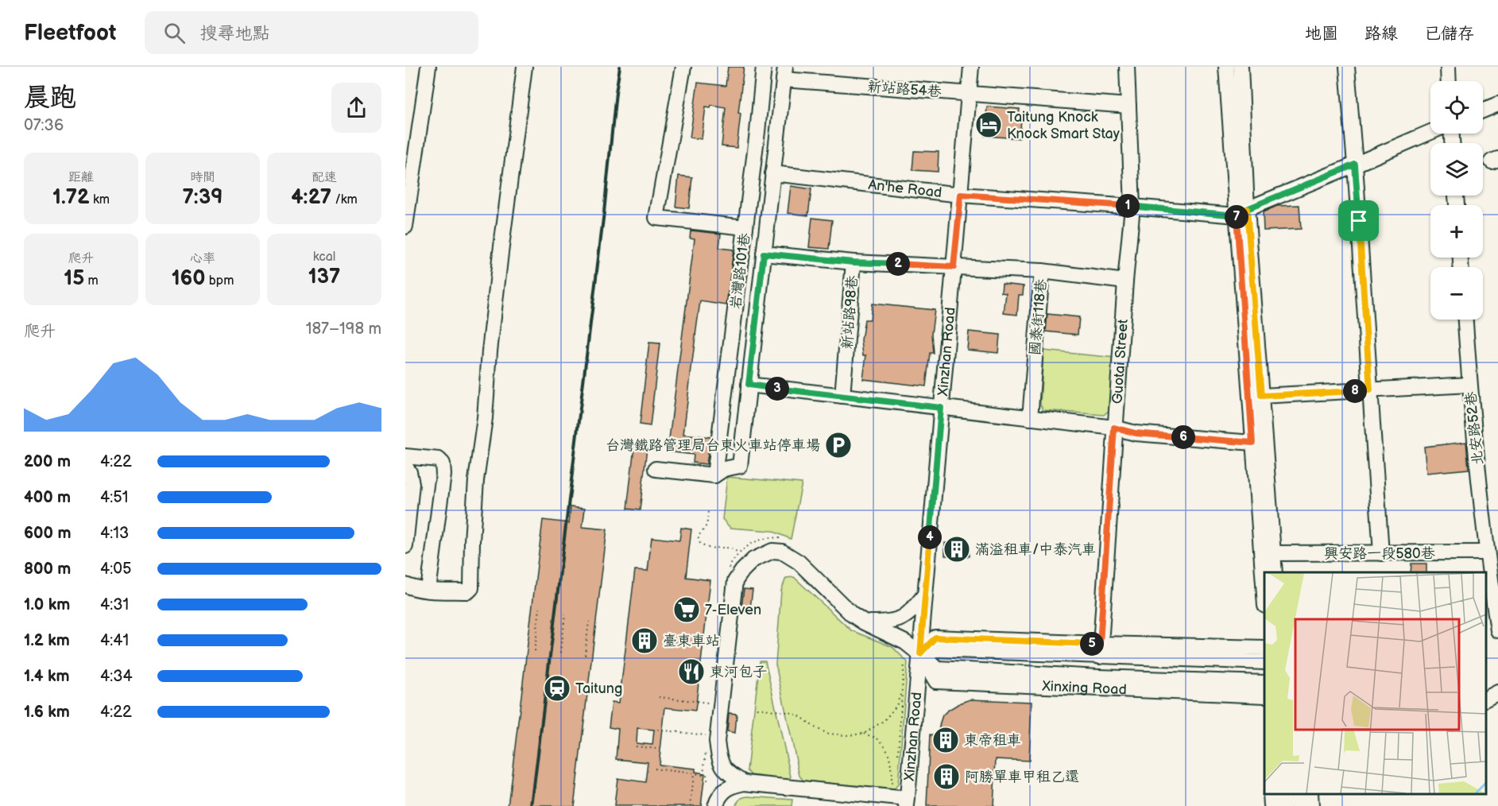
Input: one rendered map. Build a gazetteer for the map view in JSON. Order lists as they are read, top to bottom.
{
  "streets": {
    "street": [
      "新站路54巷",
      "An'he Road",
      "岩灣路101巷",
      "新站路98巷",
      "國泰街118巷",
      "Xinzhan Road",
      "Guotai Street",
      "北安路52巷",
      "興安路一段580巷",
      "Xinxing Road"
    ]
  },
  "crossings": [
    ["新站路54巷", "Xinzhan Road"],
    ["新站路54巷", "Guotai Street"],
    ["An'he Road", "Xinzhan Road"],
    ["An'he Road", "Guotai Street"],
    ["國泰街118巷", "Guotai Street"],
    ["Xinzhan Road", "Xinxing Road"],
    ["北安路52巷", "興安路一段580巷"]
  ],
  "places": {
    "hotel": ["Taitung Knock Knock Smart Stay"],
    "parking": ["台灣鐵路管理局台東火車站停車場"],
    "building": [
      "滿溢租車/中泰汽車",
      "臺東車站",
      "東帝租車",
      "阿勝單車甲租乙還"
    ],
    "supermarket": ["7-Eleven"],
    "restaurant": ["東河包子"],
    "station": ["Taitung"]
  },
  "page": {
    "header": "Fleetfoot",
    "search": "搜尋地點",
    "nav": ["地圖", "路線", "已儲存"],
    "heading": ["晨跑", "07:36"],
    "map_buttons": ["+", "−"],
    "stats": [
      ["距離", "1.72 km"],
      ["時間", "7:39"],
      ["配速", "4:27 /km"],
      ["爬升", "15 m"],
      ["心率", "160 bpm"],
      ["kcal", "137"]
    ],
    "pins": [
      "1",
      "7",
      "2",
      "3",
      "8",
      "6",
      "4",
      "5"
    ],
    "chart": ["爬升", "187–198 m"],
    "list": [
      {
        "name": "200 m",
        "note": "4:22"
      },
      {
        "name": "400 m",
        "note": "4:51"
      },
      {
        "name": "600 m",
        "note": "4:13"
      },
      {
        "name": "800 m",
        "note": "4:05"
      },
      {
        "name": "1.0 km",
        "note": "4:31"
      },
      {
        "name": "1.2 km",
        "note": "4:41"
      },
      {
        "name": "1.4 km",
        "note": "4:34"
      },
      {
        "name": "1.6 km",
        "note": "4:22"
      }
    ]
  }
}
